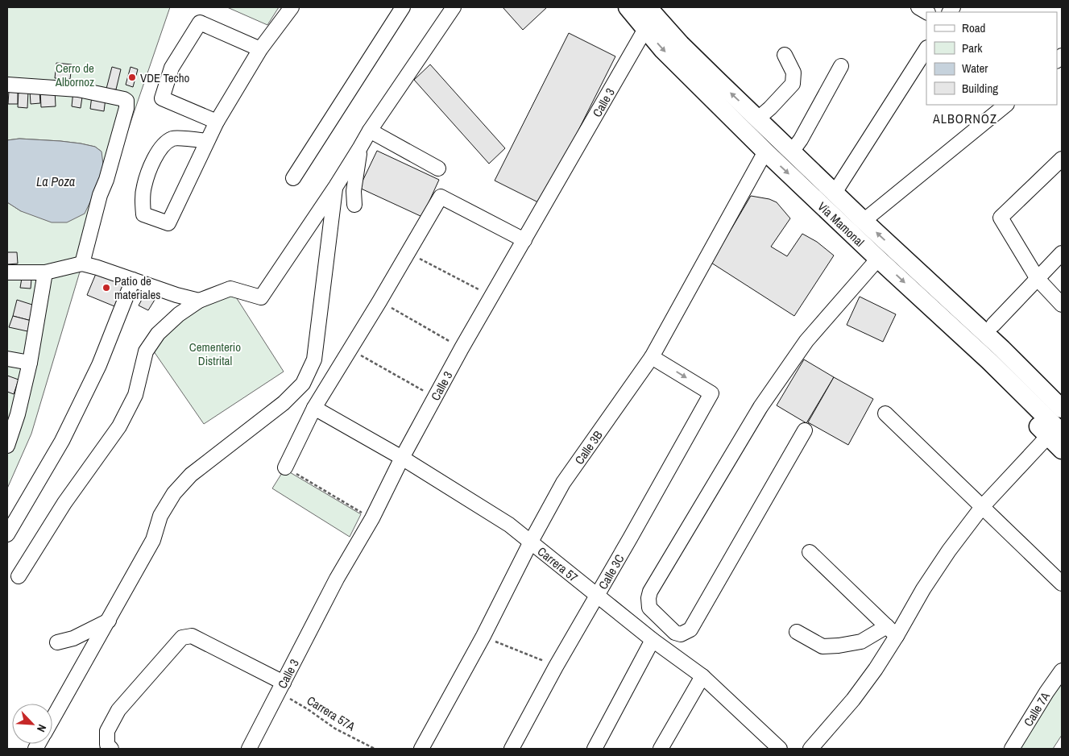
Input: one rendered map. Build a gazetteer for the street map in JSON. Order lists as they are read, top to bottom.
{
  "streets": {
    "main road": ["Vía Mamonal"],
    "street": [
      "Calle 3",
      "Calle 3B",
      "Carrera 57",
      "Calle 3C",
      "Calle 7A"
    ],
    "path": ["Carrera 57A"]
  },
  "crossings": [
    ["Calle 3", "Vía Mamonal"],
    ["Calle 3", "Carrera 57"],
    ["Calle 3", "Carrera 57A"],
    ["Vía Mamonal", "Calle 3B"],
    ["Calle 3B", "Carrera 57"],
    ["Calle 3B", "Calle 3C"],
    ["Carrera 57", "Calle 3C"]
  ],
  "one_way": ["Calle 3C"],
  "districts": ["ALBORNOZ"],
  "water": ["La Poza"],
  "parks": ["Cerro de Albornoz", "Cementerio Distrital"],
  "places": ["VDE Techo", "Patio de materiales"],
  "legend": [
    "Road",
    "Park",
    "Water",
    "Building"
  ],
  "north": "bottom right"
}
